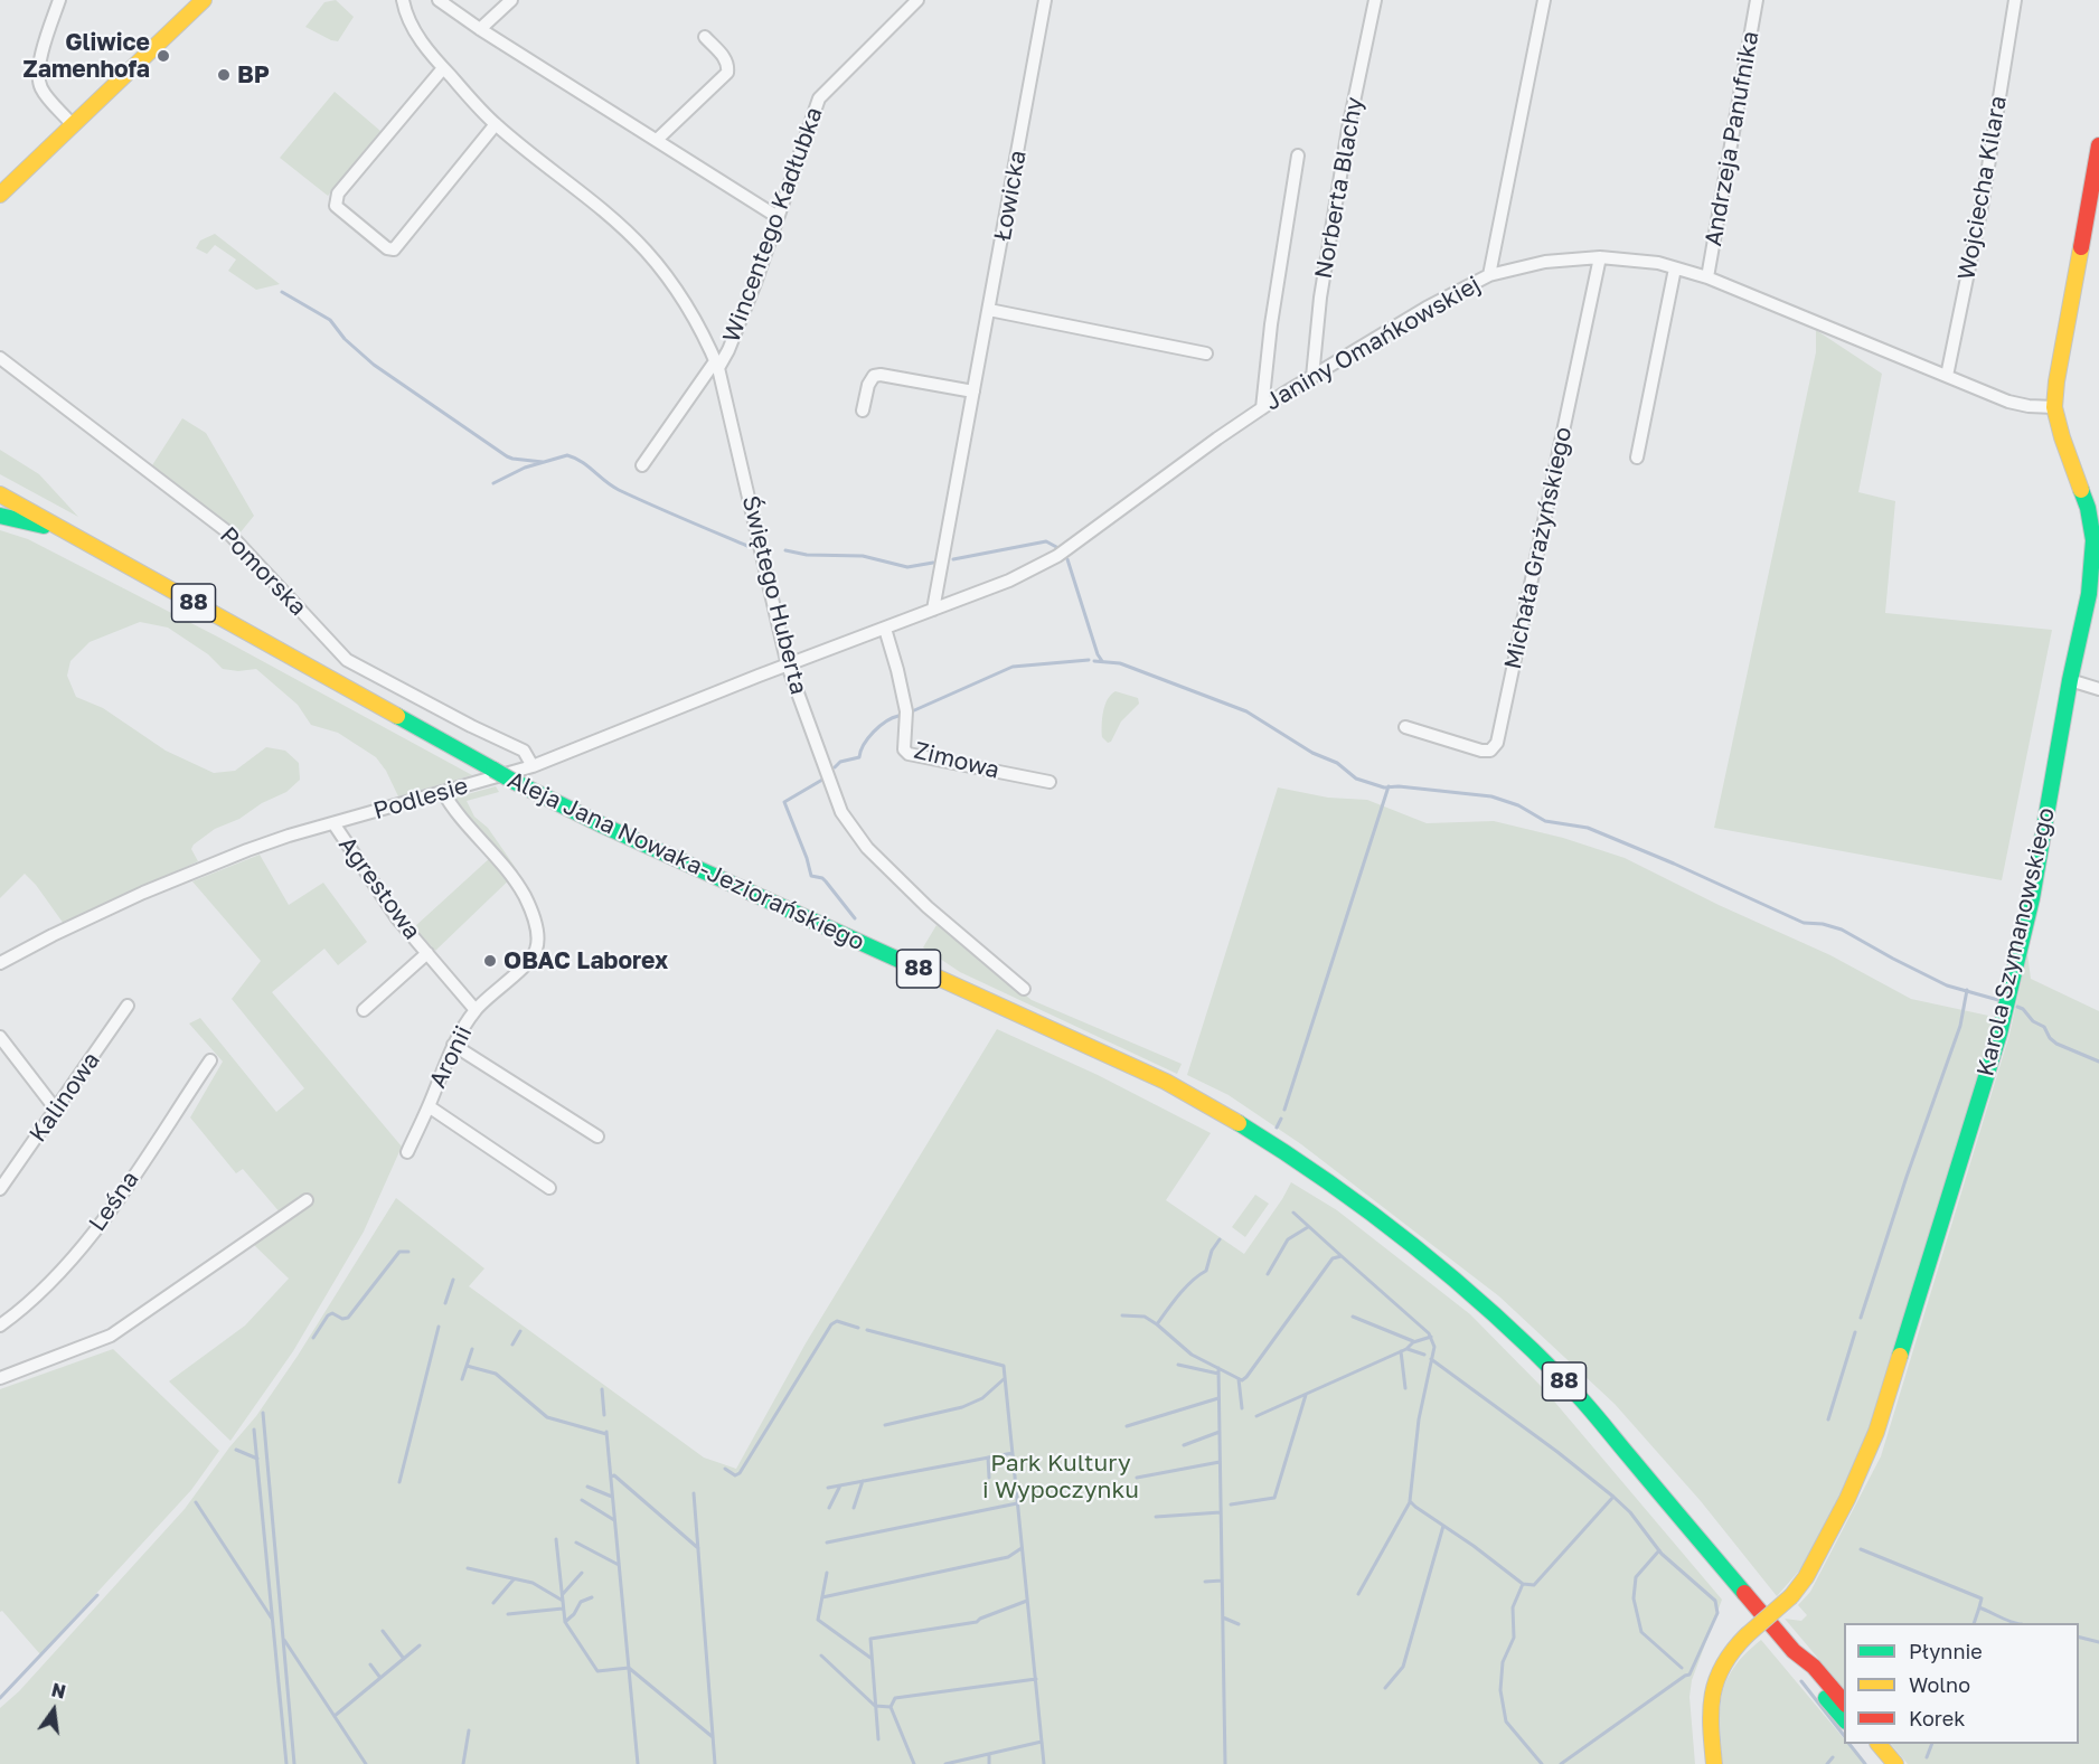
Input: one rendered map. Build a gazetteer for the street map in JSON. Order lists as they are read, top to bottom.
{
  "streets": {
    "main road": ["88", "Aleja Jana Nowaka-Jeziorańskiego", "Karola Szymanowskiego"],
    "street": [
      "Andrzeja Panufnika",
      "Norberta Blachy",
      "Wojciecha Kilara",
      "Łowicka",
      "Wincentego Kadłubka",
      "Janiny Omańkowskiej",
      "Michała Grażyńskiego",
      "Pomorska",
      "Świętego Huberta",
      "Zimowa",
      "Podlesie",
      "Agrestowa",
      "Aronii",
      "Kalinowa",
      "Leśna"
    ]
  },
  "crossings": [
    ["Andrzeja Panufnika", "Janiny Omańkowskiej"],
    ["Norberta Blachy", "Janiny Omańkowskiej"],
    ["Wojciecha Kilara", "Janiny Omańkowskiej"],
    ["Łowicka", "Janiny Omańkowskiej"],
    ["Wincentego Kadłubka", "Świętego Huberta"],
    ["Janiny Omańkowskiej", "Michała Grażyńskiego"],
    ["Janiny Omańkowskiej", "Zimowa"],
    ["Janiny Omańkowskiej", "Podlesie"],
    ["Janiny Omańkowskiej", "Karola Szymanowskiego"],
    ["Pomorska", "Podlesie"],
    ["Świętego Huberta", "Podlesie"],
    ["Zimowa", "Podlesie"],
    ["Podlesie", "Agrestowa"],
    ["Podlesie", "Aronii"],
    ["Agrestowa", "Aronii"]
  ],
  "parks": ["Park Kultury i Wypoczynku"],
  "places": ["Gliwice Zamenhofa", "BP", "OBAC Laborex"],
  "legend": ["Płynnie", "Wolno", "Korek"],
  "north": "top"
}
